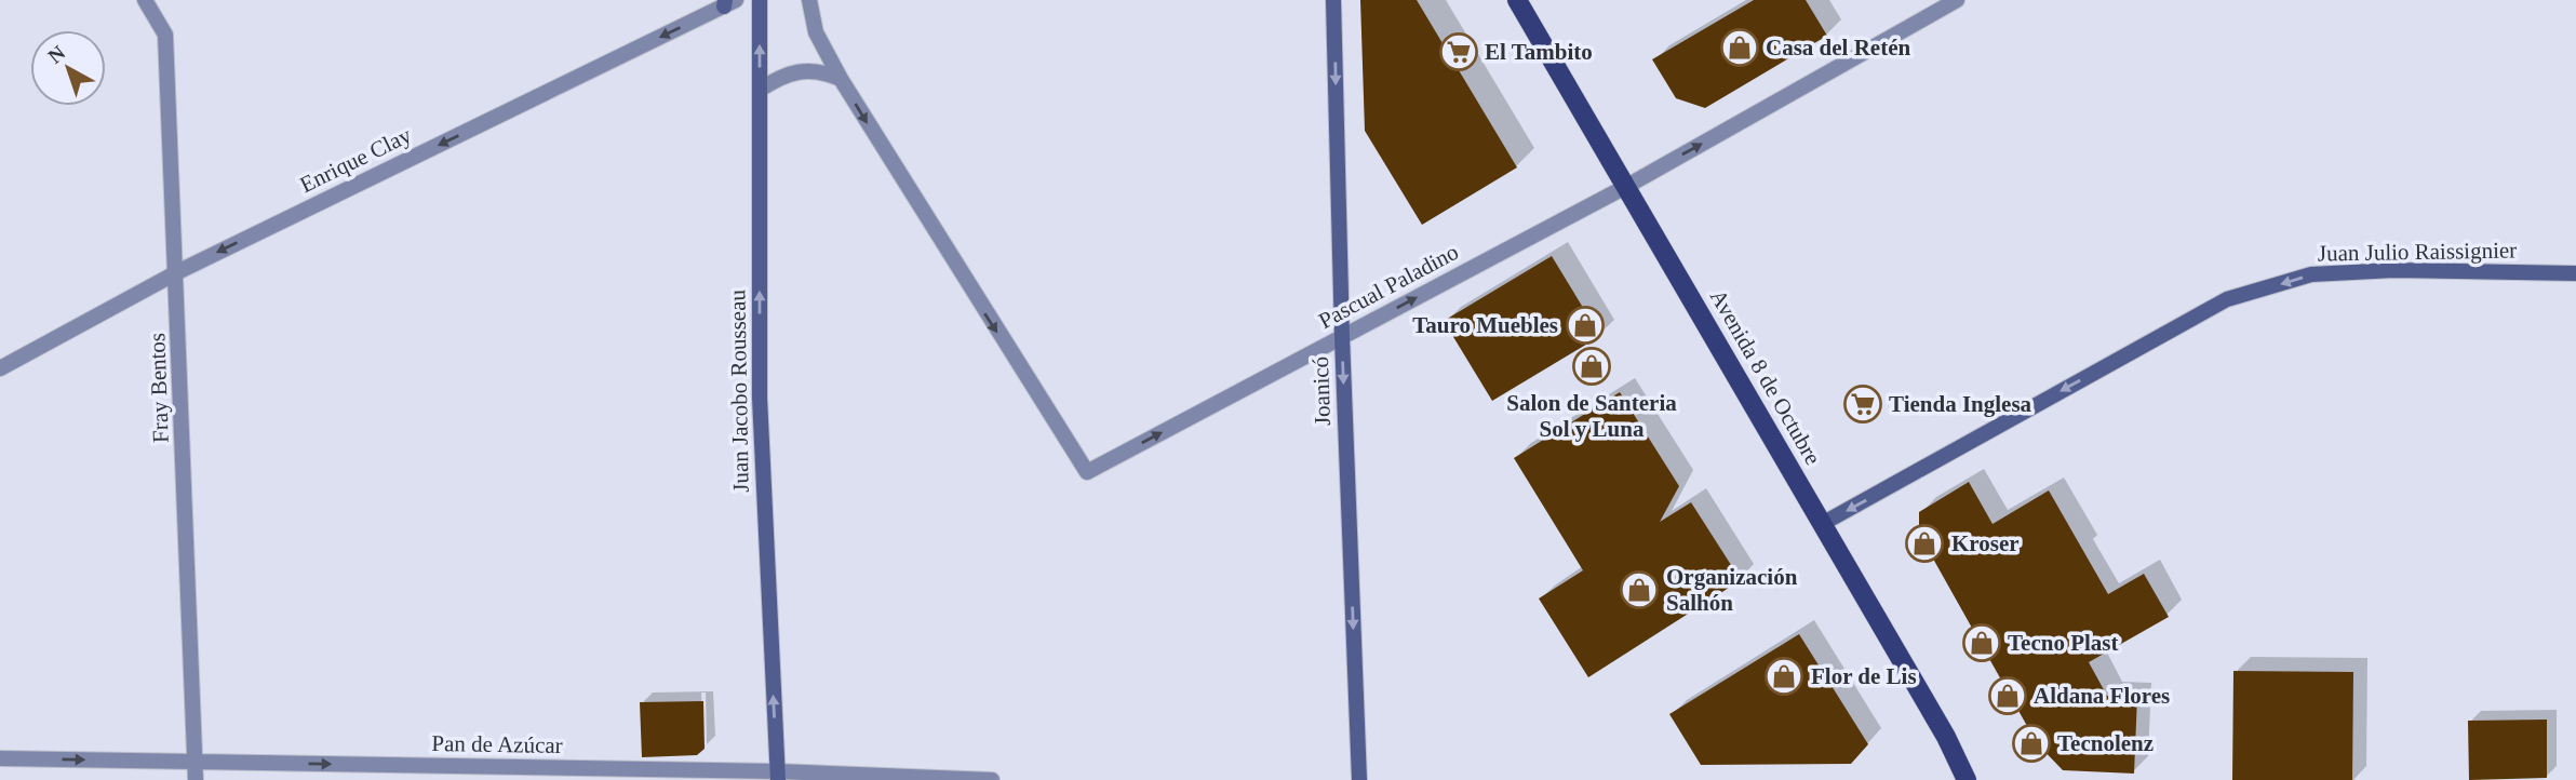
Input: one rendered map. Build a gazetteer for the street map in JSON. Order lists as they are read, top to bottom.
{
  "streets": {
    "main road": ["Avenida 8 de Octubre"],
    "street": [
      "Enrique Clay",
      "Juan Julio Raissignier",
      "Pascual Paladino",
      "Fray Bentos",
      "Juan Jacobo Rousseau",
      "Joanicó",
      "Pan de Azúcar"
    ]
  },
  "crossings": [
    ["Enrique Clay", "Fray Bentos"],
    ["Juan Julio Raissignier", "Avenida 8 de Octubre"],
    ["Pascual Paladino", "Avenida 8 de Octubre"],
    ["Pascual Paladino", "Joanicó"],
    ["Fray Bentos", "Pan de Azúcar"],
    ["Juan Jacobo Rousseau", "Pan de Azúcar"]
  ],
  "one_way": [
    "Enrique Clay",
    "Juan Julio Raissignier",
    "Juan Jacobo Rousseau",
    "Joanicó",
    "Pan de Azúcar"
  ],
  "places": {
    "shop": [
      "Casa del Retén",
      "Tauro Muebles",
      "Salon de Santeria Sol y Luna",
      "Kroser",
      "Organización Salhón",
      "Tecno Plast",
      "Flor de Lis",
      "Aldana Flores",
      "Tecnolenz"
    ],
    "supermarket": ["El Tambito", "Tienda Inglesa"]
  },
  "north": "top left"
}
